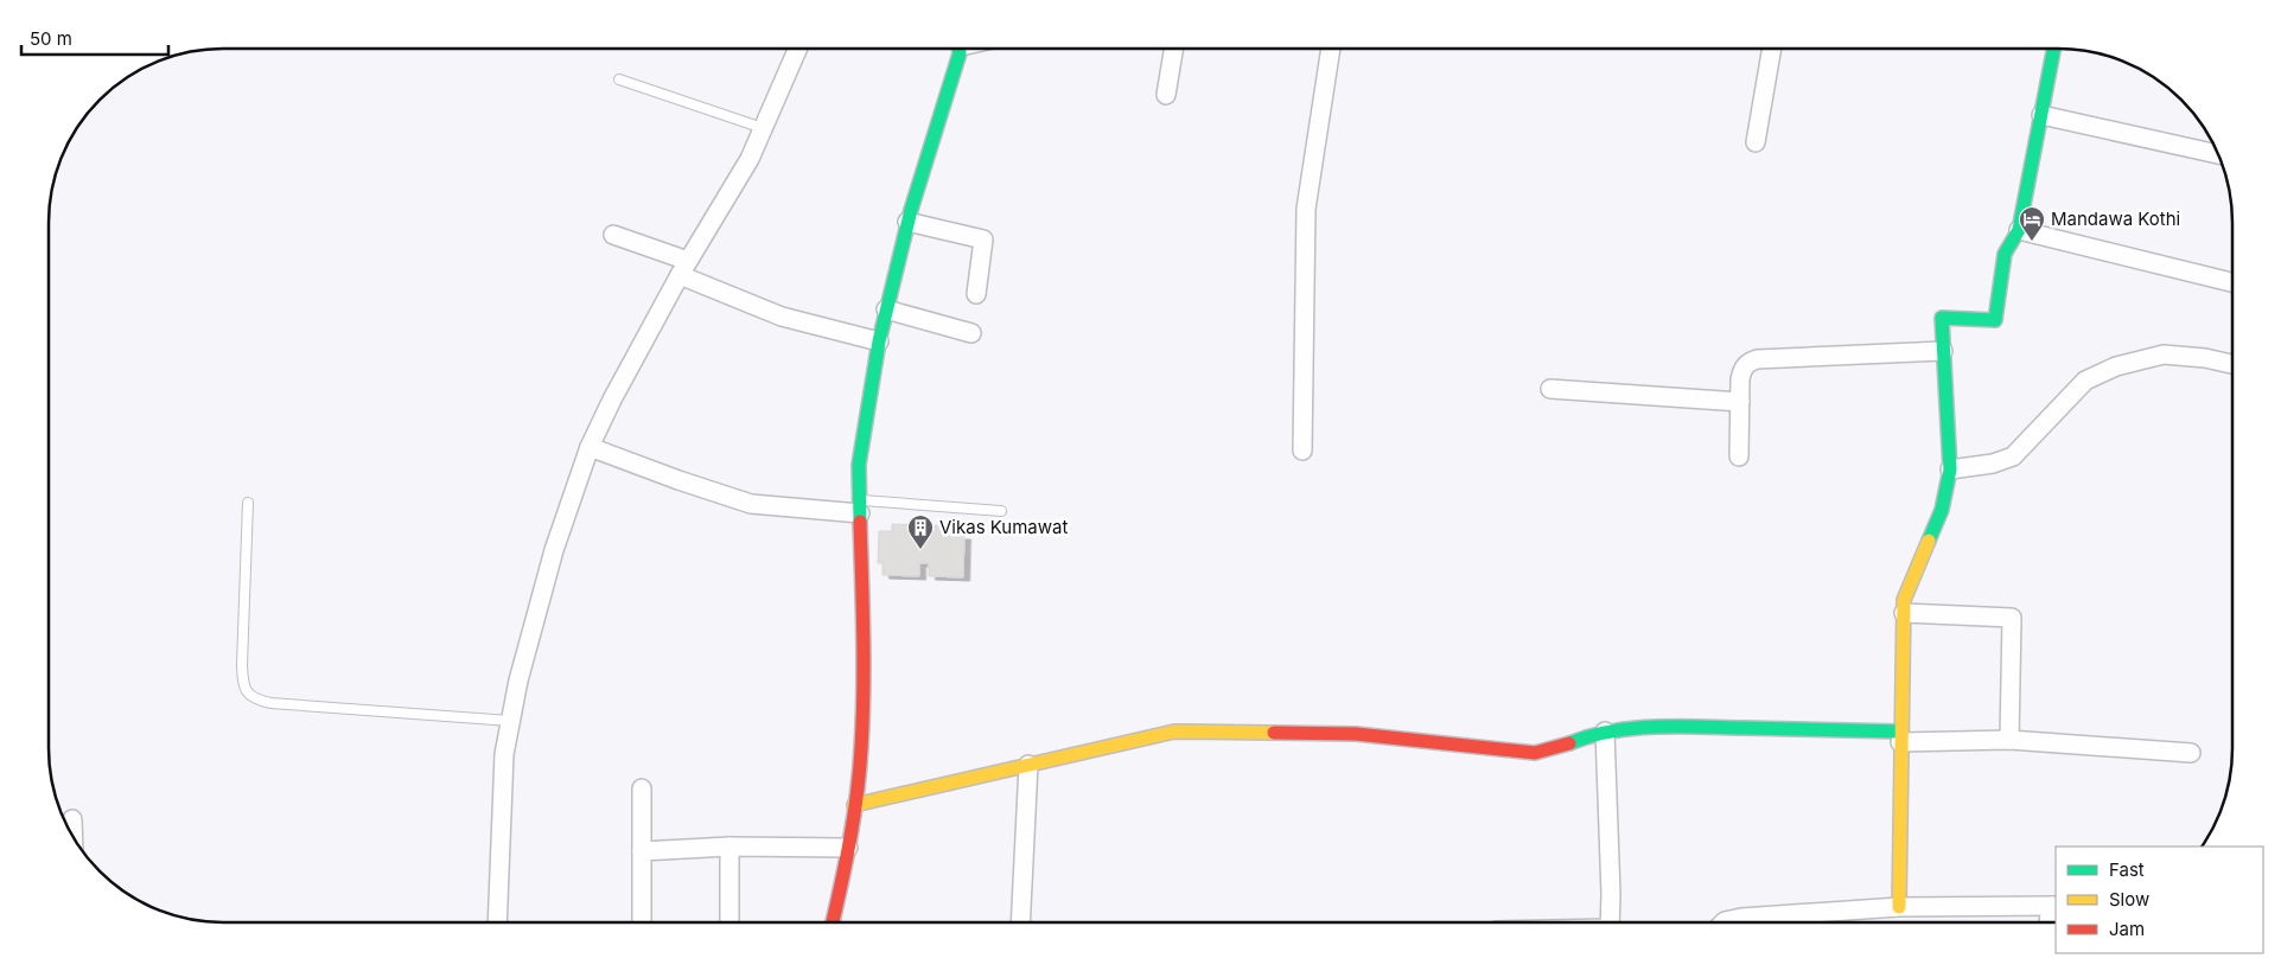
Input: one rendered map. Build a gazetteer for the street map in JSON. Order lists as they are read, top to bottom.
{
  "places": {
    "hotel": ["Mandawa Kothi"],
    "building": ["Vikas Kumawat"]
  },
  "legend": ["Fast", "Slow", "Jam"],
  "scale_bar": "50 m"
}
